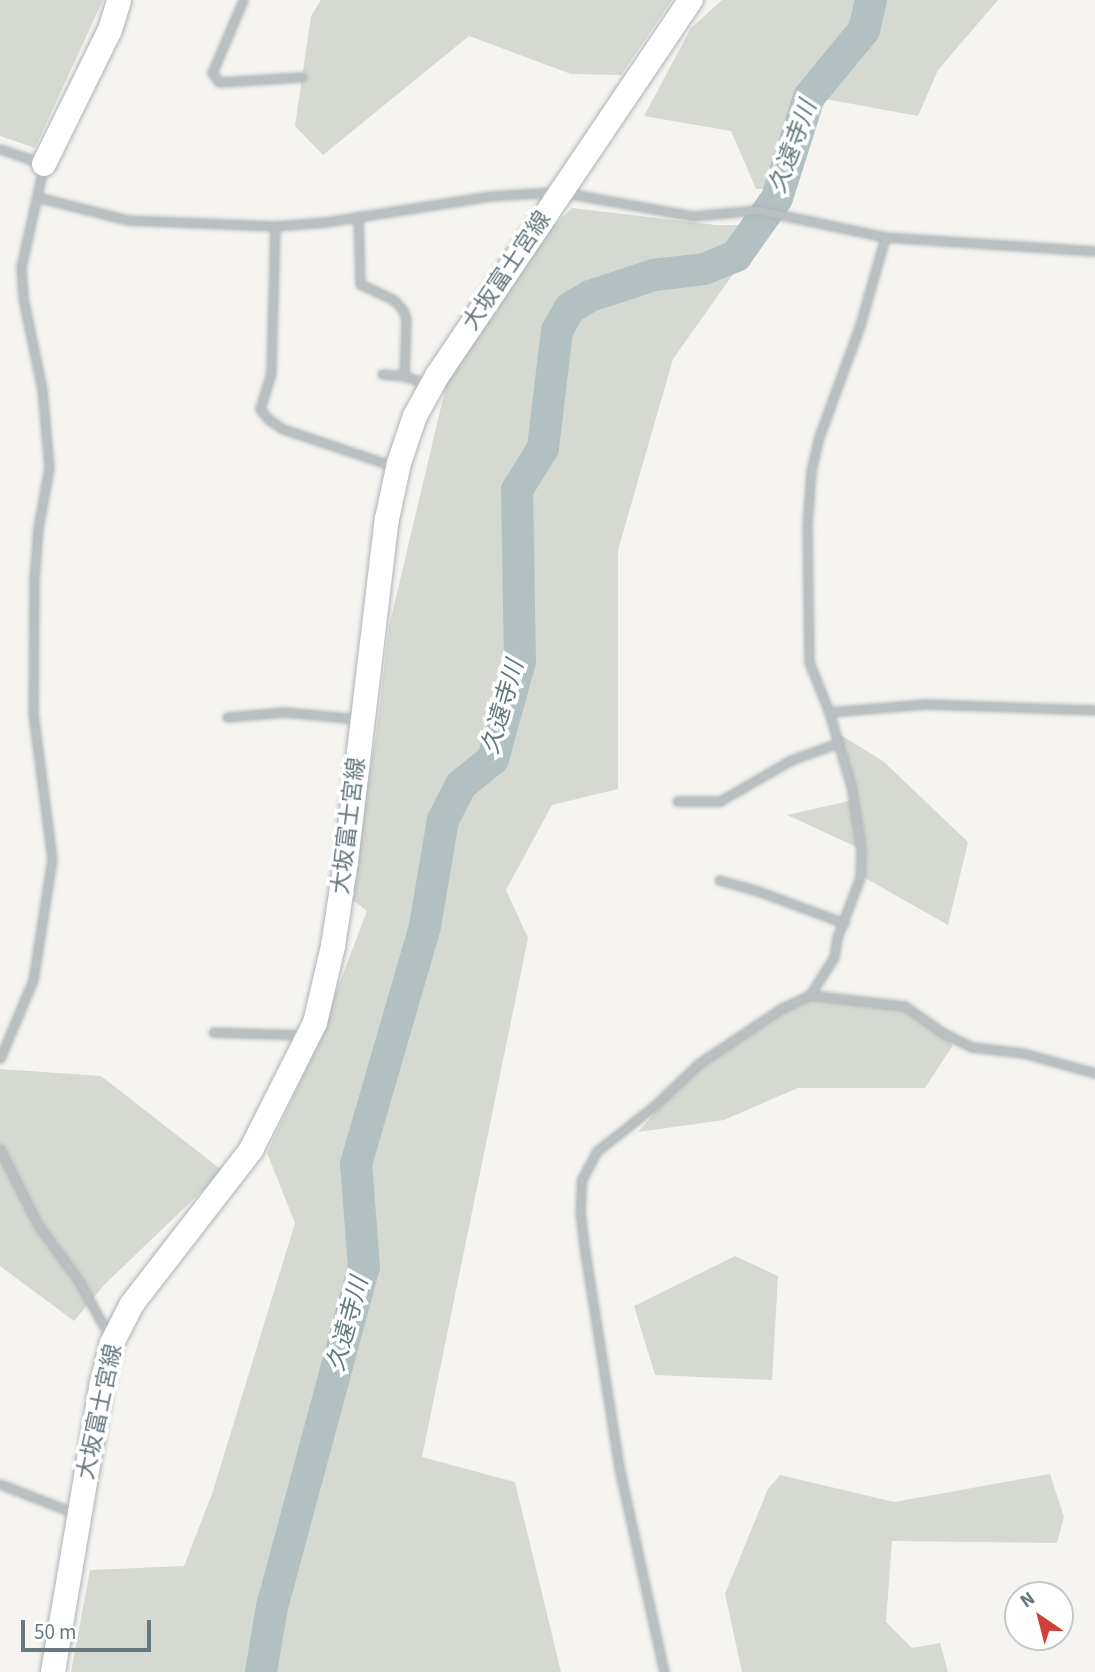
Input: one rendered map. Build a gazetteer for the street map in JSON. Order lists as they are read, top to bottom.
{
  "streets": {
    "main road": ["大坂富士宮線"]
  },
  "water": ["久遠寺川"],
  "scale_bar": "50 m",
  "north": "top left"
}
